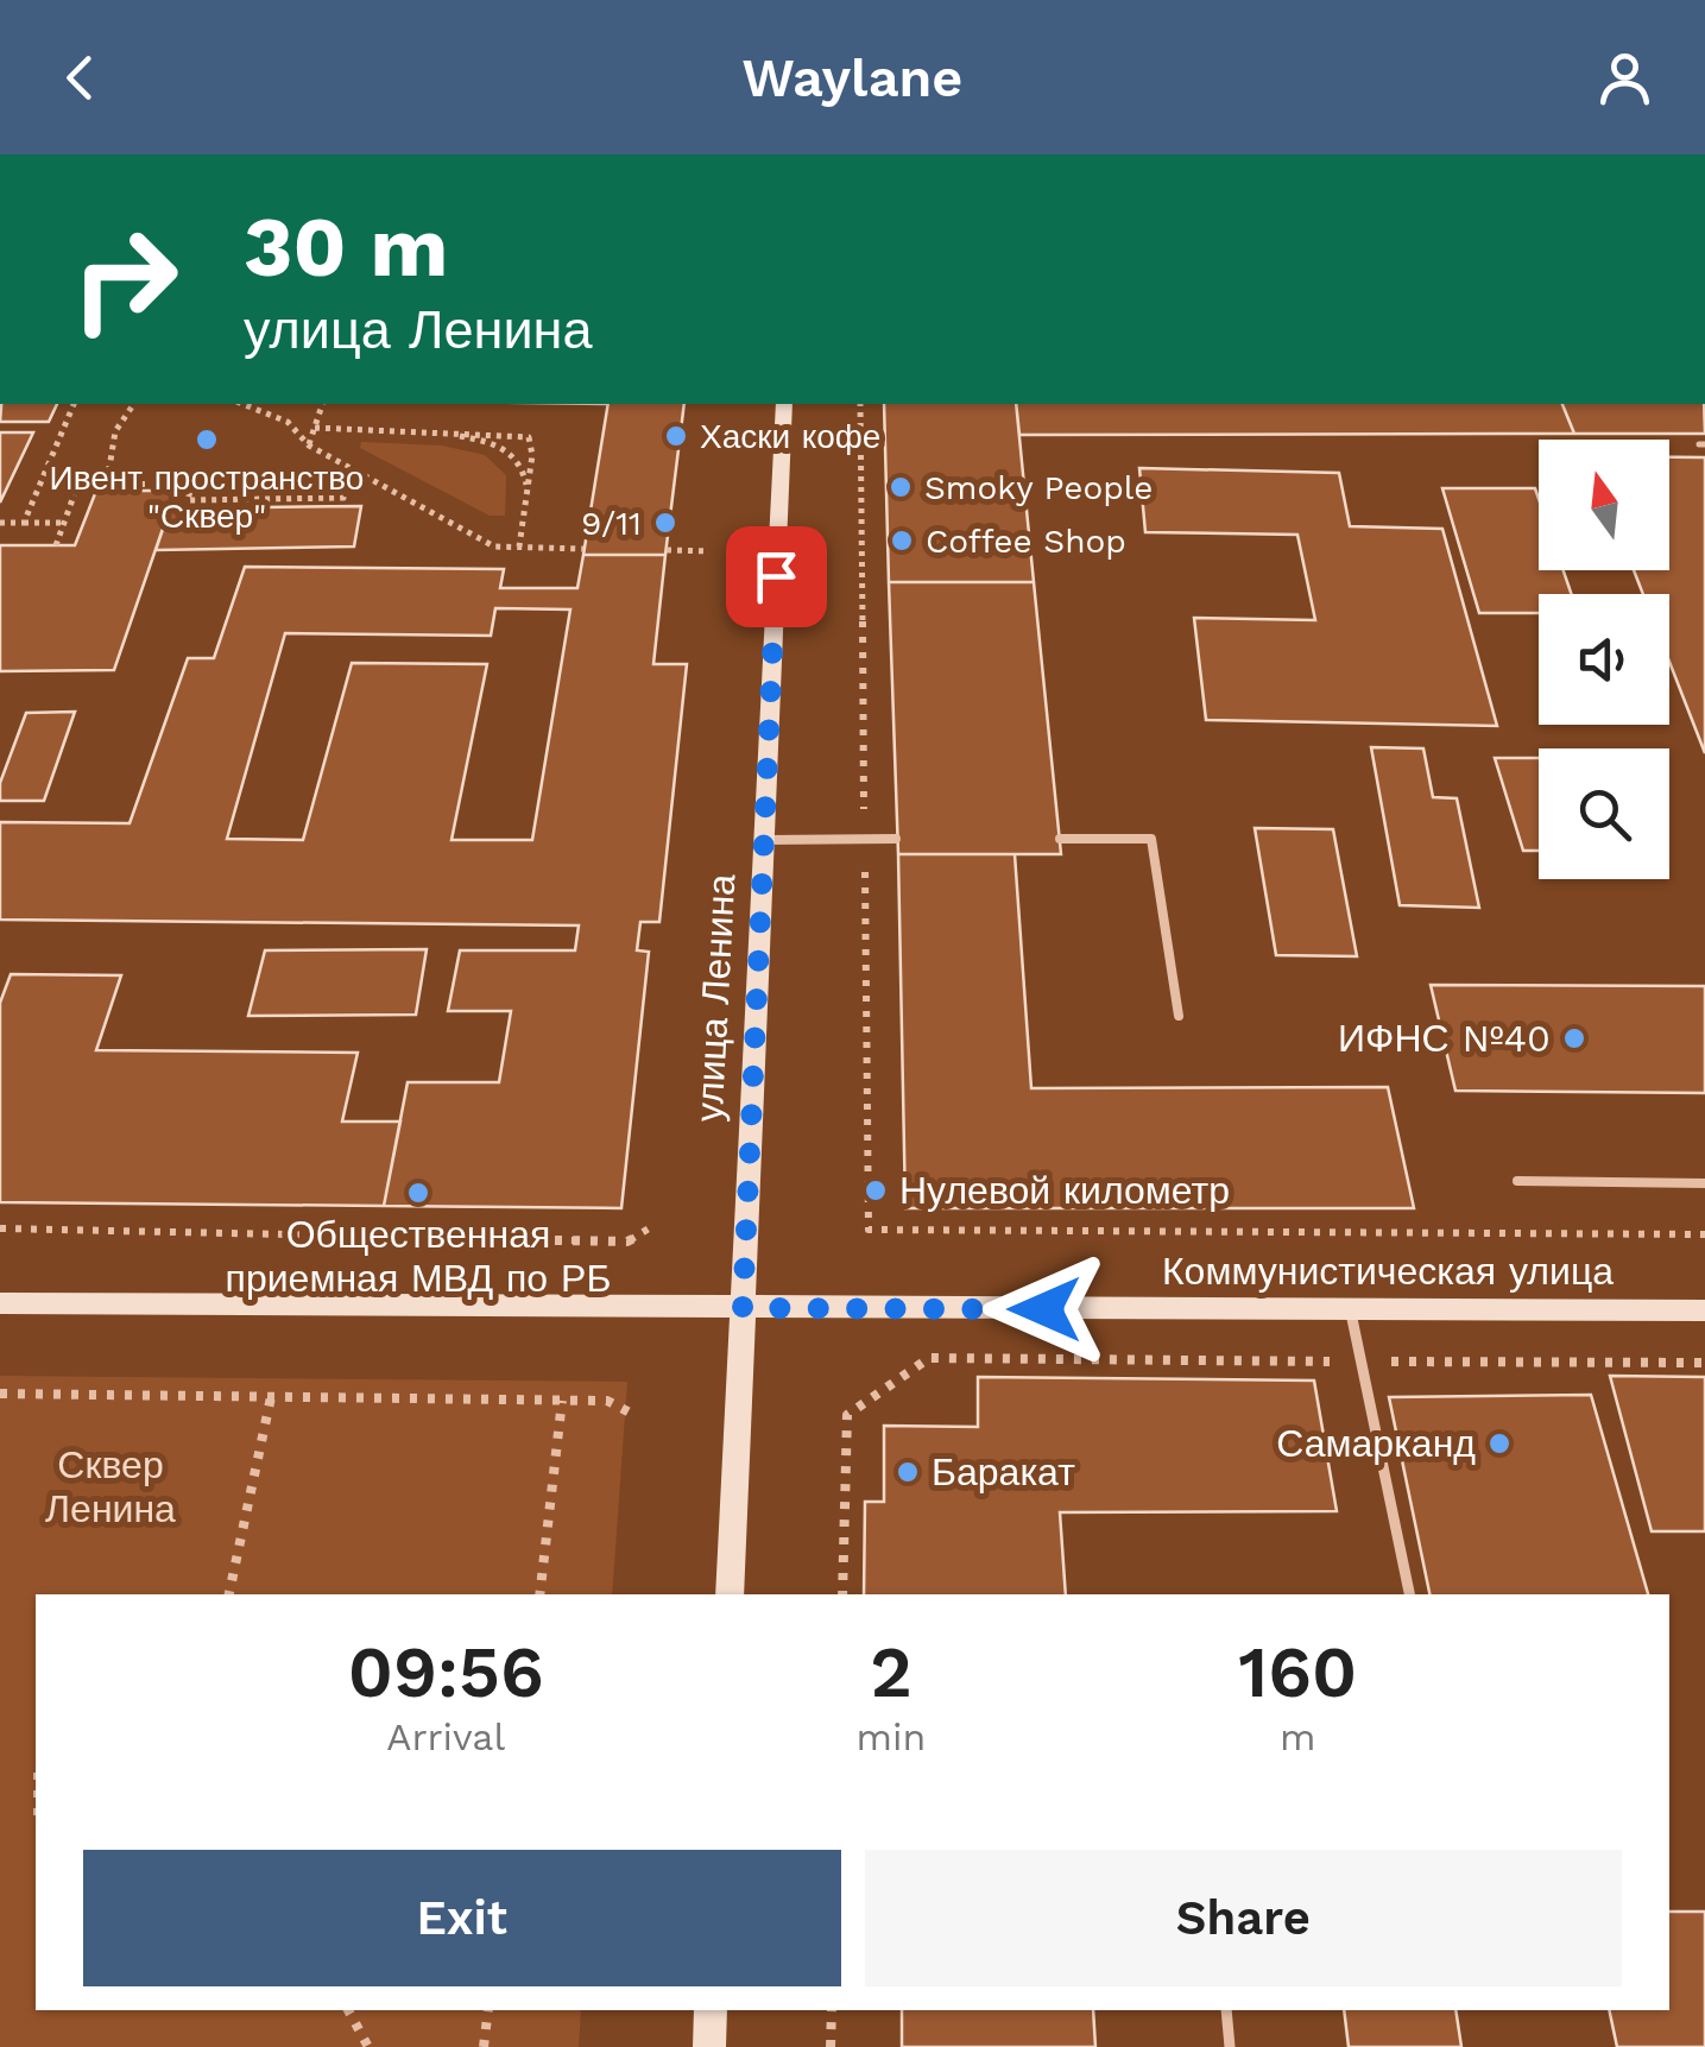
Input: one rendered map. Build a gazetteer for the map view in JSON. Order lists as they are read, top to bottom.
{
  "streets": {
    "main road": ["улица Ленина", "Коммунистическая улица"]
  },
  "crossings": [
    ["улица Ленина", "Коммунистическая улица"]
  ],
  "parks": ["Сквер Ленина"],
  "places": [
    "Хаски кофе",
    "Ивент пространство \"Сквер\"",
    "Smoky People",
    "9/11",
    "Coffee Shop",
    "ИФНС №40",
    "Нулевой километр",
    "Общественная приемная МВД по РБ",
    "Самарканд",
    "Баракат"
  ],
  "north": "top",
  "page": {
    "header": "Waylane",
    "turn": ["30 m", "улица Ленина"],
    "eta": [
      "09:56",
      "Arrival",
      "2",
      "min",
      "160",
      "m"
    ],
    "buttons": ["Exit", "Share"]
  }
}
